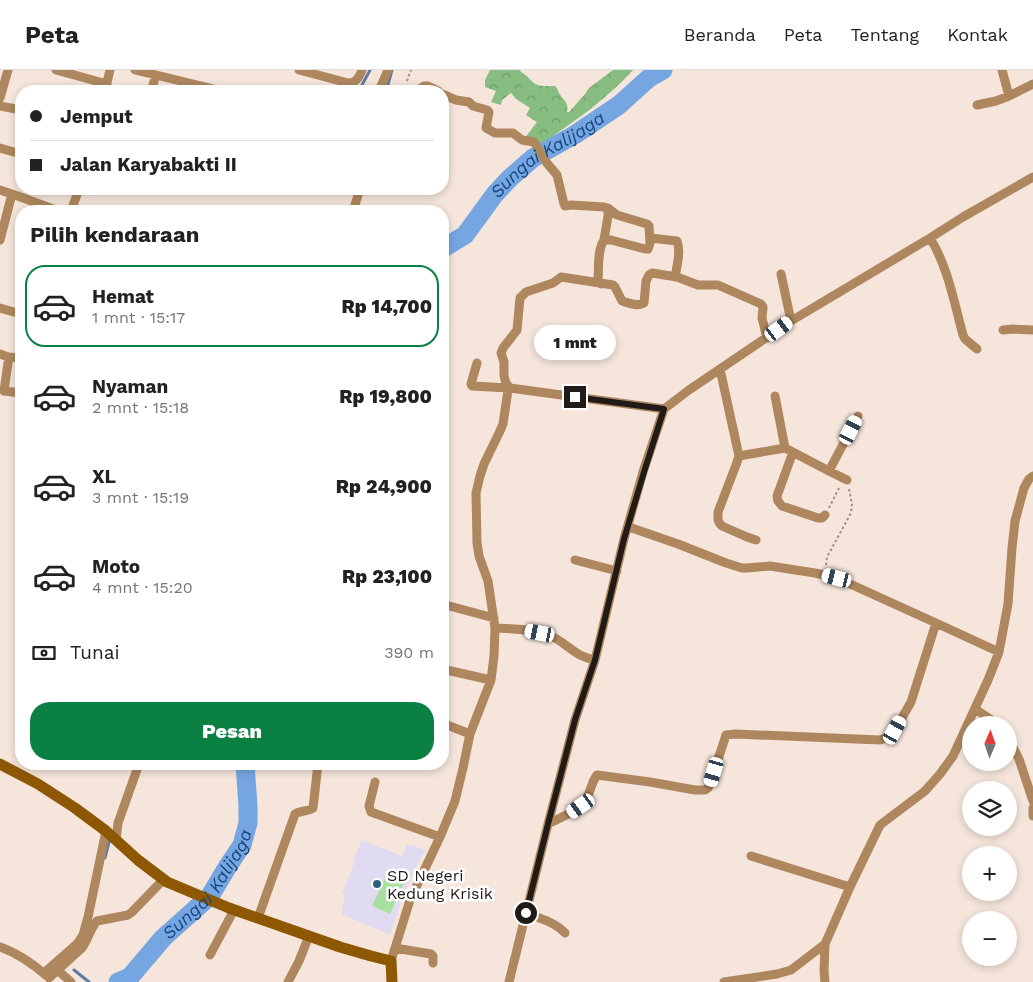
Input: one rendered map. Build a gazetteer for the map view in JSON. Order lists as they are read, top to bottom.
{
  "water": ["Sungai Kalijaga"],
  "places": ["SD Negeri Kedung Krisik"],
  "north": "top",
  "page": {
    "header": "Peta",
    "nav": [
      "Beranda",
      "Peta",
      "Tentang",
      "Kontak"
    ],
    "banner": ["Jemput", "Jalan Karyabakti II"],
    "heading": "Pilih kendaraan",
    "list": [
      {
        "name": "Hemat",
        "note": "1 mnt · 15:17",
        "value": "Rp 14,700"
      },
      {
        "name": "Nyaman",
        "note": "2 mnt · 15:18",
        "value": "Rp 19,800"
      },
      {
        "name": "XL",
        "note": "3 mnt · 15:19",
        "value": "Rp 24,900"
      },
      {
        "name": "Moto",
        "note": "4 mnt · 15:20",
        "value": "Rp 23,100"
      }
    ],
    "bubble": "1 mnt",
    "pay": ["Tunai", "390 m"],
    "buttons": "Pesan",
    "map_buttons": ["+", "−"]
  }
}
